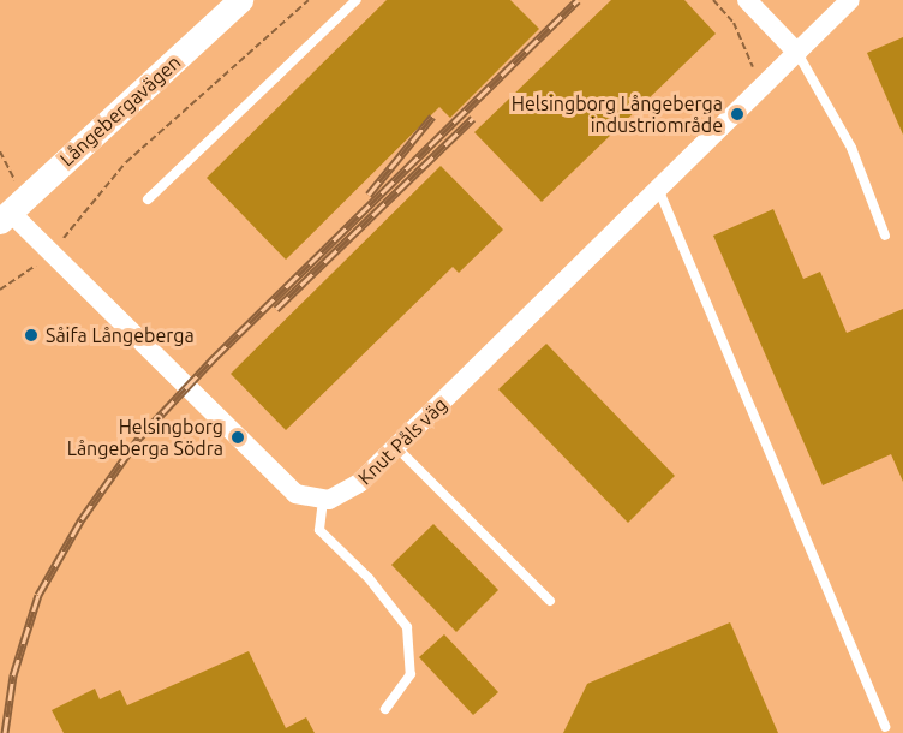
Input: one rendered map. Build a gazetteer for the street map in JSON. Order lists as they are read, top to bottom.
{
  "streets": {
    "street": ["Långebergavägen", "Knut Påls väg"]
  },
  "places": ["Helsingborg Långeberga industriområde", "Såifa Långeberga", "Helsingborg Långeberga Södra"]
}
